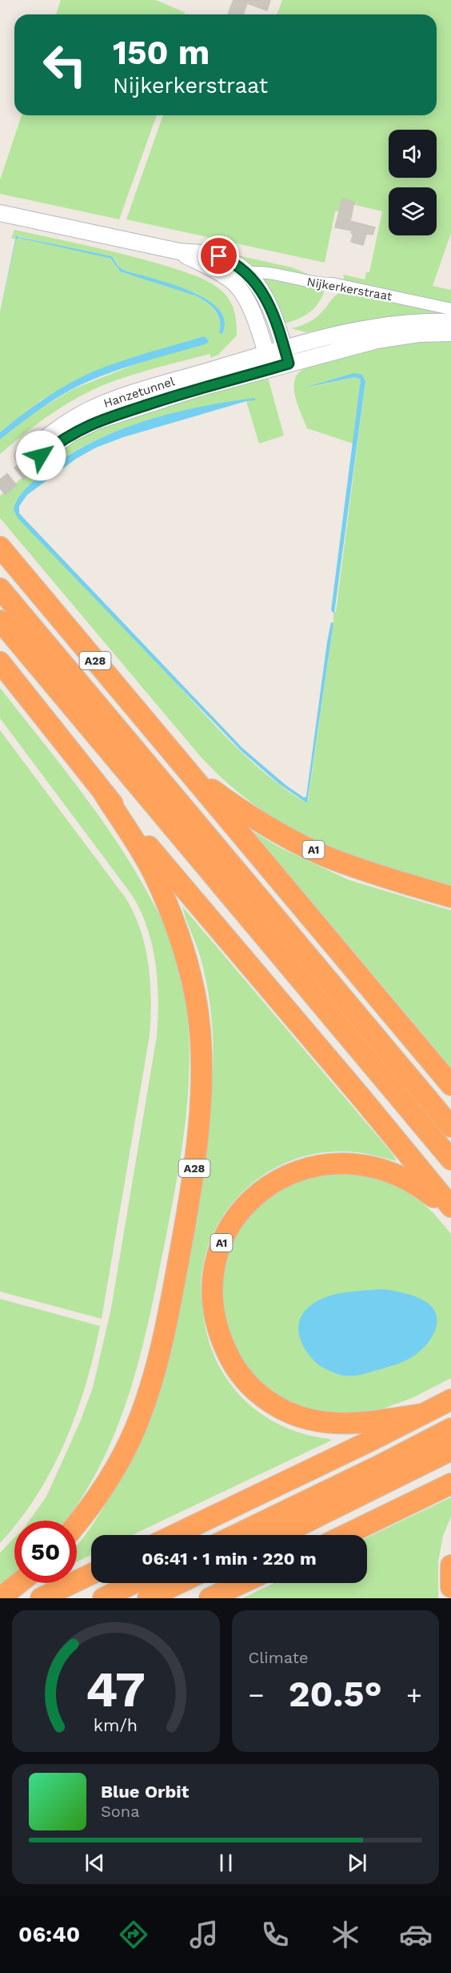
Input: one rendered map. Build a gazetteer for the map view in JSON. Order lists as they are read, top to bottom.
{
  "streets": {
    "highway": ["A28", "A1"],
    "main road": ["Nijkerkerstraat", "Hanzetunnel"]
  },
  "crossings": [
    ["Nijkerkerstraat", "Hanzetunnel"],
    ["A28", "A1"]
  ],
  "page": {
    "turn": ["150 m", "Nijkerkerstraat"],
    "limit": "50",
    "trip": "06:41 · 1 min · 220 m",
    "tile": "Climate",
    "heat": ["−", "20.5°", "+"],
    "song": ["Blue Orbit", "Sona"],
    "tabs": "06:40",
    "gauge": ["47", "km/h"]
  }
}
